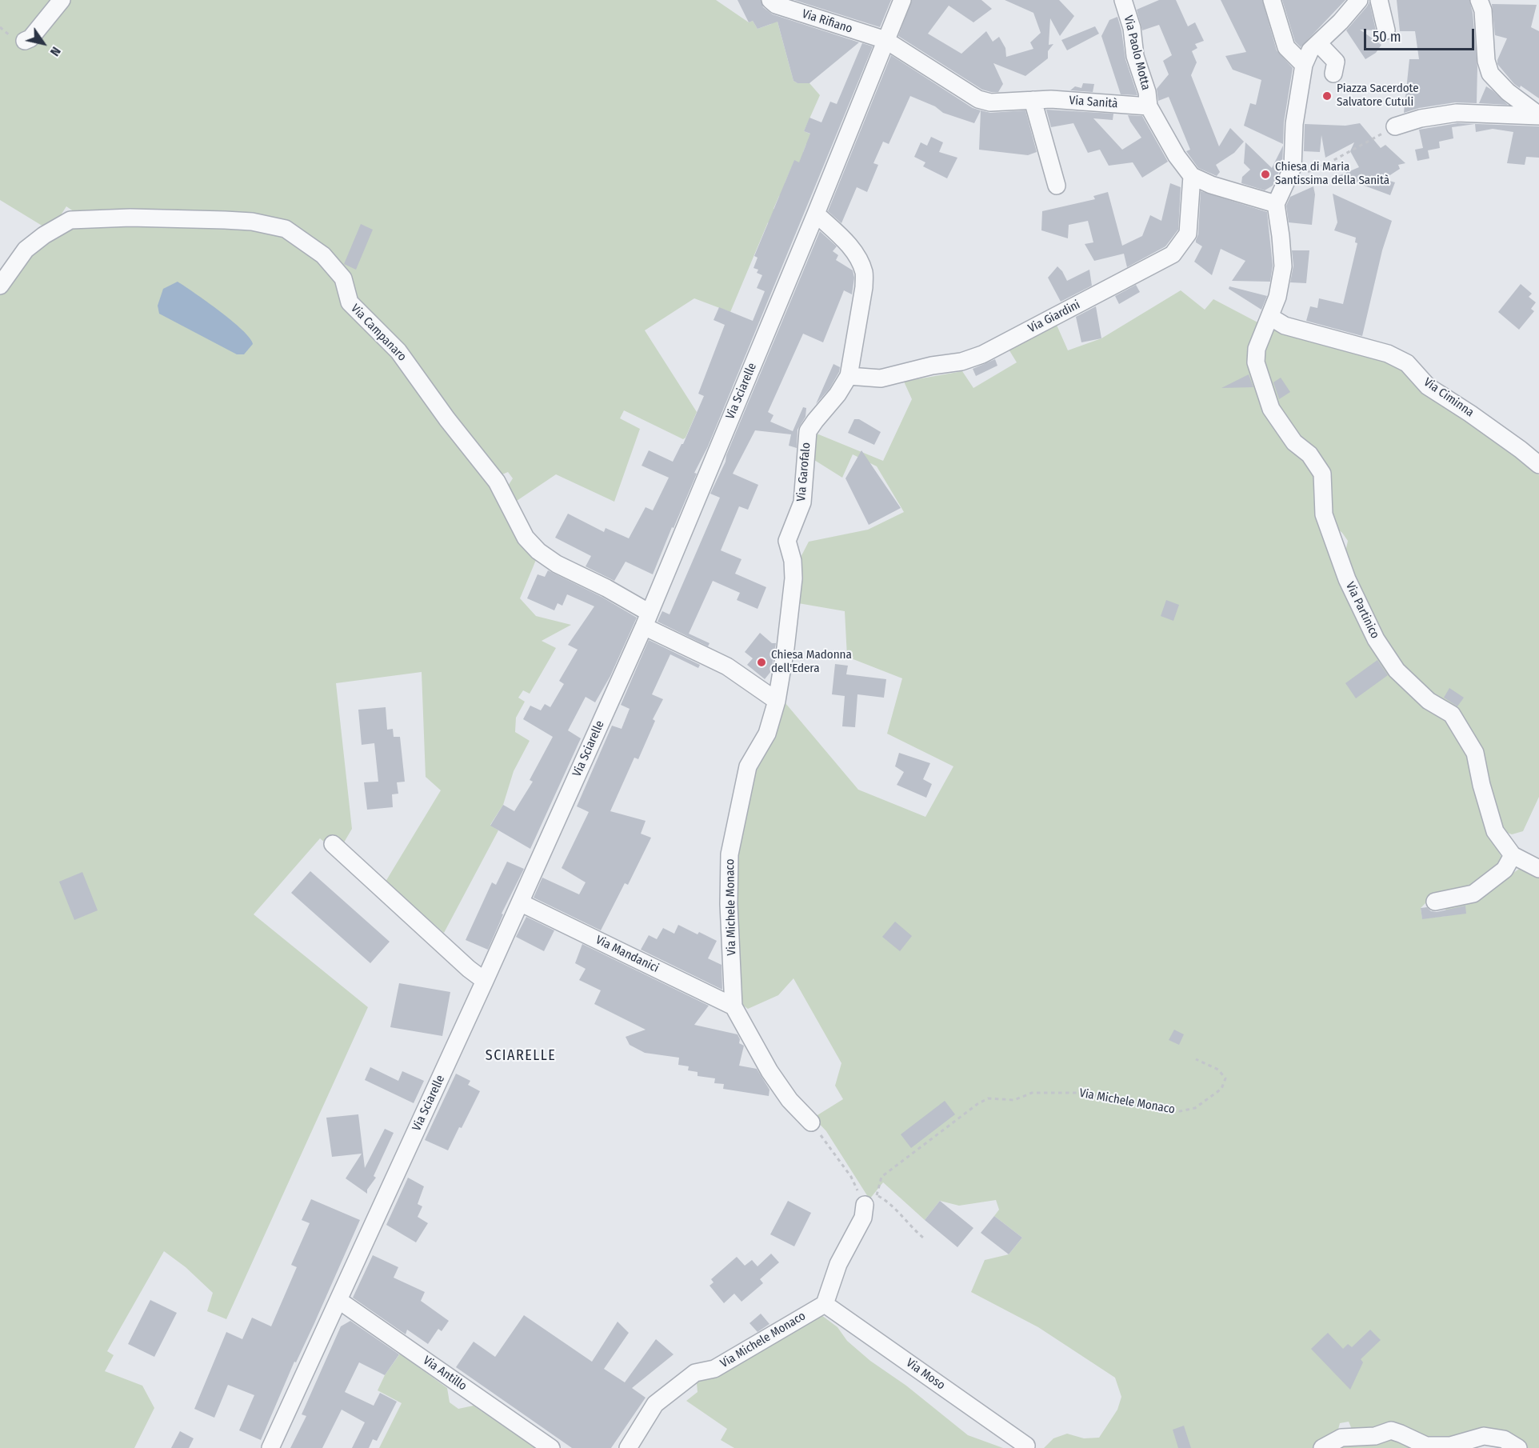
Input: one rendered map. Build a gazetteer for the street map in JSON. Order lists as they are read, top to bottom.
{
  "streets": {
    "street": [
      "Via Rifiano",
      "Via Paolo Motta",
      "Via Sanità",
      "Via Giardini",
      "Via Campanaro",
      "Via Sciarelle",
      "Via Ciminna",
      "Via Garofalo",
      "Via Partinico",
      "Via Michele Monaco",
      "Via Mandanici",
      "Via Antillo",
      "Via Moso"
    ]
  },
  "crossings": [
    ["Via Rifiano", "Via Sanità"],
    ["Via Rifiano", "Via Sciarelle"],
    ["Via Paolo Motta", "Via Sanità"],
    ["Via Sanità", "Via Sciarelle"],
    ["Via Giardini", "Via Garofalo"],
    ["Via Campanaro", "Via Sciarelle"],
    ["Via Sciarelle", "Via Garofalo"],
    ["Via Sciarelle", "Via Mandanici"],
    ["Via Sciarelle", "Via Antillo"],
    ["Via Ciminna", "Via Partinico"],
    ["Via Garofalo", "Via Michele Monaco"],
    ["Via Michele Monaco", "Via Mandanici"],
    ["Via Michele Monaco", "Via Moso"]
  ],
  "districts": ["SCIARELLE"],
  "places": ["Piazza Sacerdote Salvatore Cutuli", "Chiesa di Maria Santissima della Sanità", "Chiesa Madonna dell'Edera"],
  "scale_bar": "50 m",
  "north": "bottom right"
}
